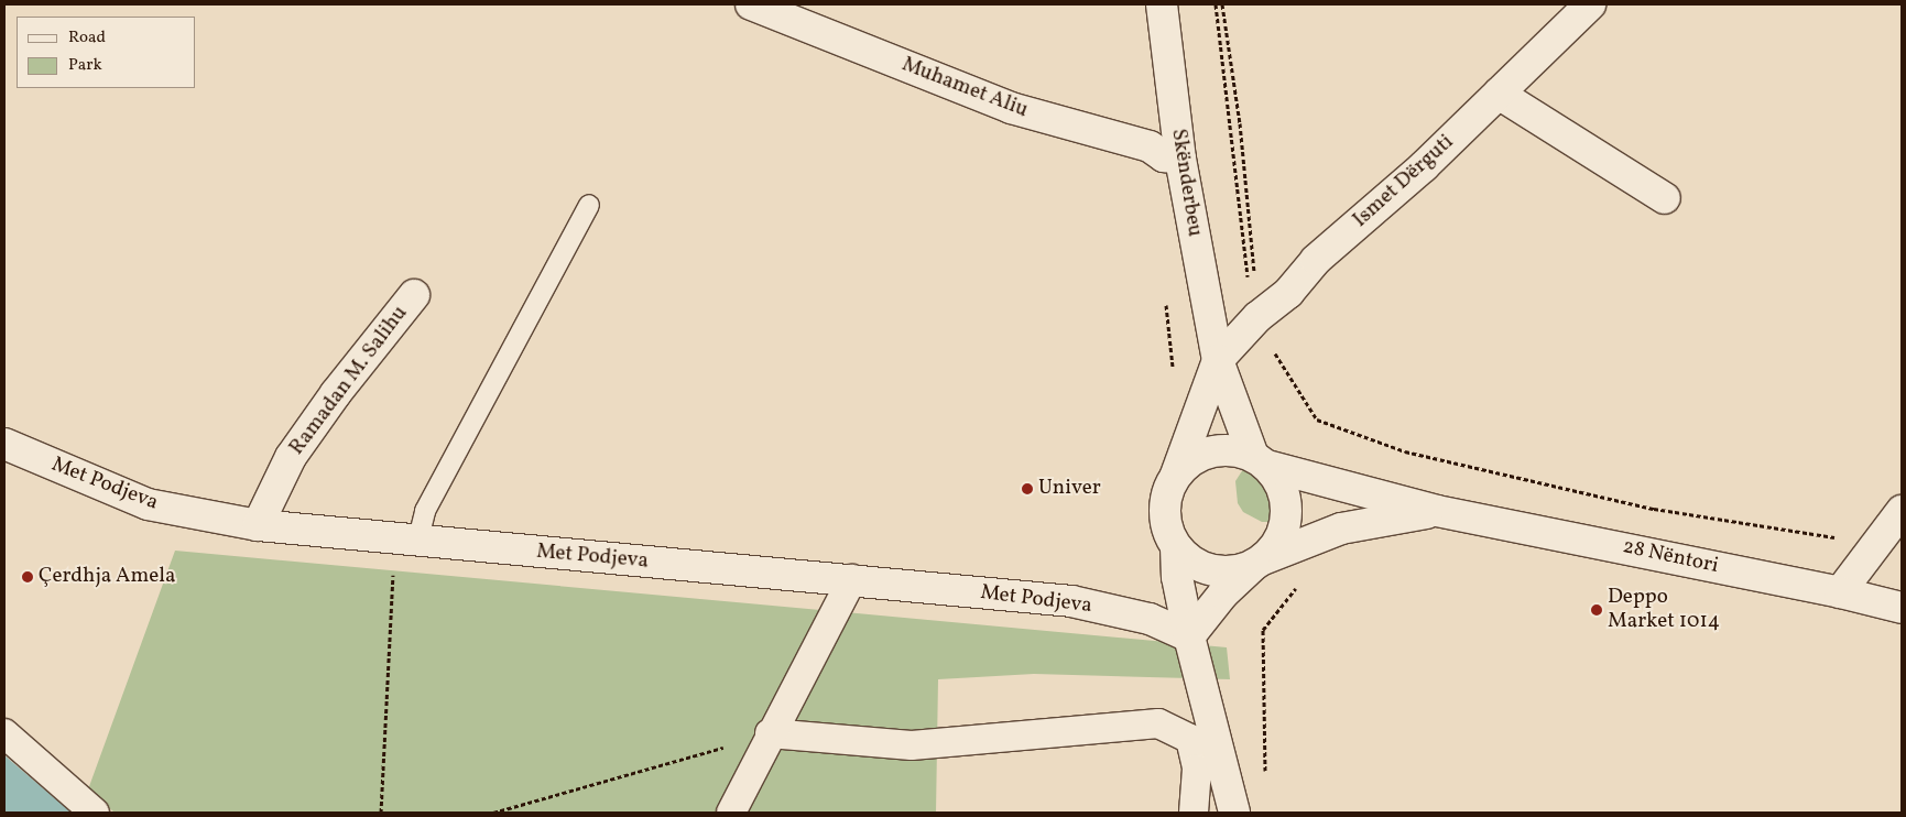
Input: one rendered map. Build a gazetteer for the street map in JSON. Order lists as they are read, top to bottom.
{
  "streets": {
    "main road": [
      "Muhamet Aliu",
      "Ismet Dërguti",
      "Skënderbeu",
      "Ramadan M. Salihu",
      "Met Podjeva",
      "28 Nëntori"
    ]
  },
  "crossings": [
    ["Muhamet Aliu", "Skënderbeu"],
    ["Ismet Dërguti", "Skënderbeu"],
    ["Skënderbeu", "28 Nëntori"],
    ["Ramadan M. Salihu", "Met Podjeva"]
  ],
  "places": ["Univer", "Çerdhja Amela", "Deppo Market 1014"],
  "legend": ["Road", "Park"]
}
